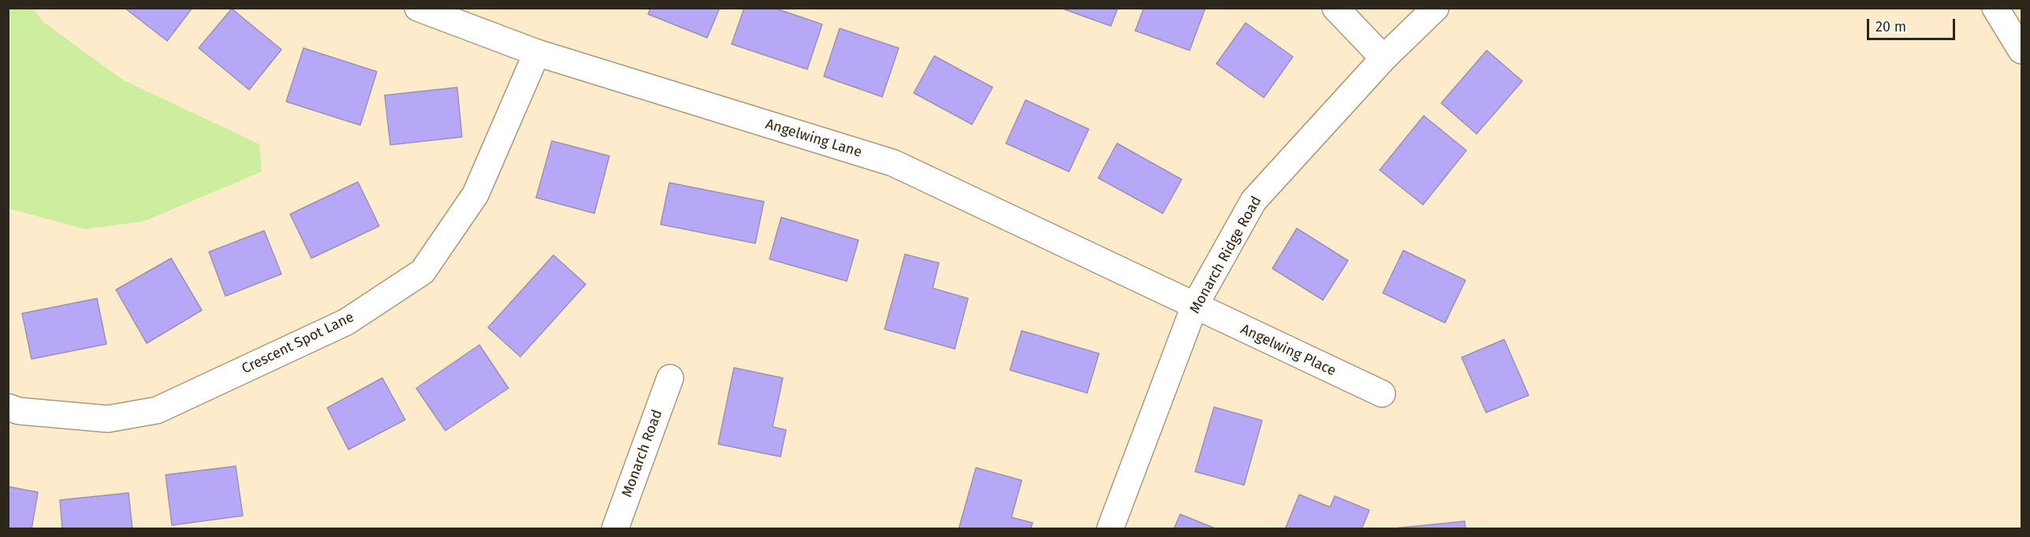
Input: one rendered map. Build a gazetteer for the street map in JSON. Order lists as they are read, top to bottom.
{
  "streets": {
    "street": [
      "Angelwing Lane",
      "Monarch Ridge Road",
      "Crescent Spot Lane",
      "Angelwing Place",
      "Monarch Road"
    ]
  },
  "crossings": [
    ["Angelwing Lane", "Monarch Ridge Road"],
    ["Angelwing Lane", "Crescent Spot Lane"],
    ["Angelwing Lane", "Angelwing Place"],
    ["Monarch Ridge Road", "Angelwing Place"]
  ],
  "scale_bar": "20 m"
}
